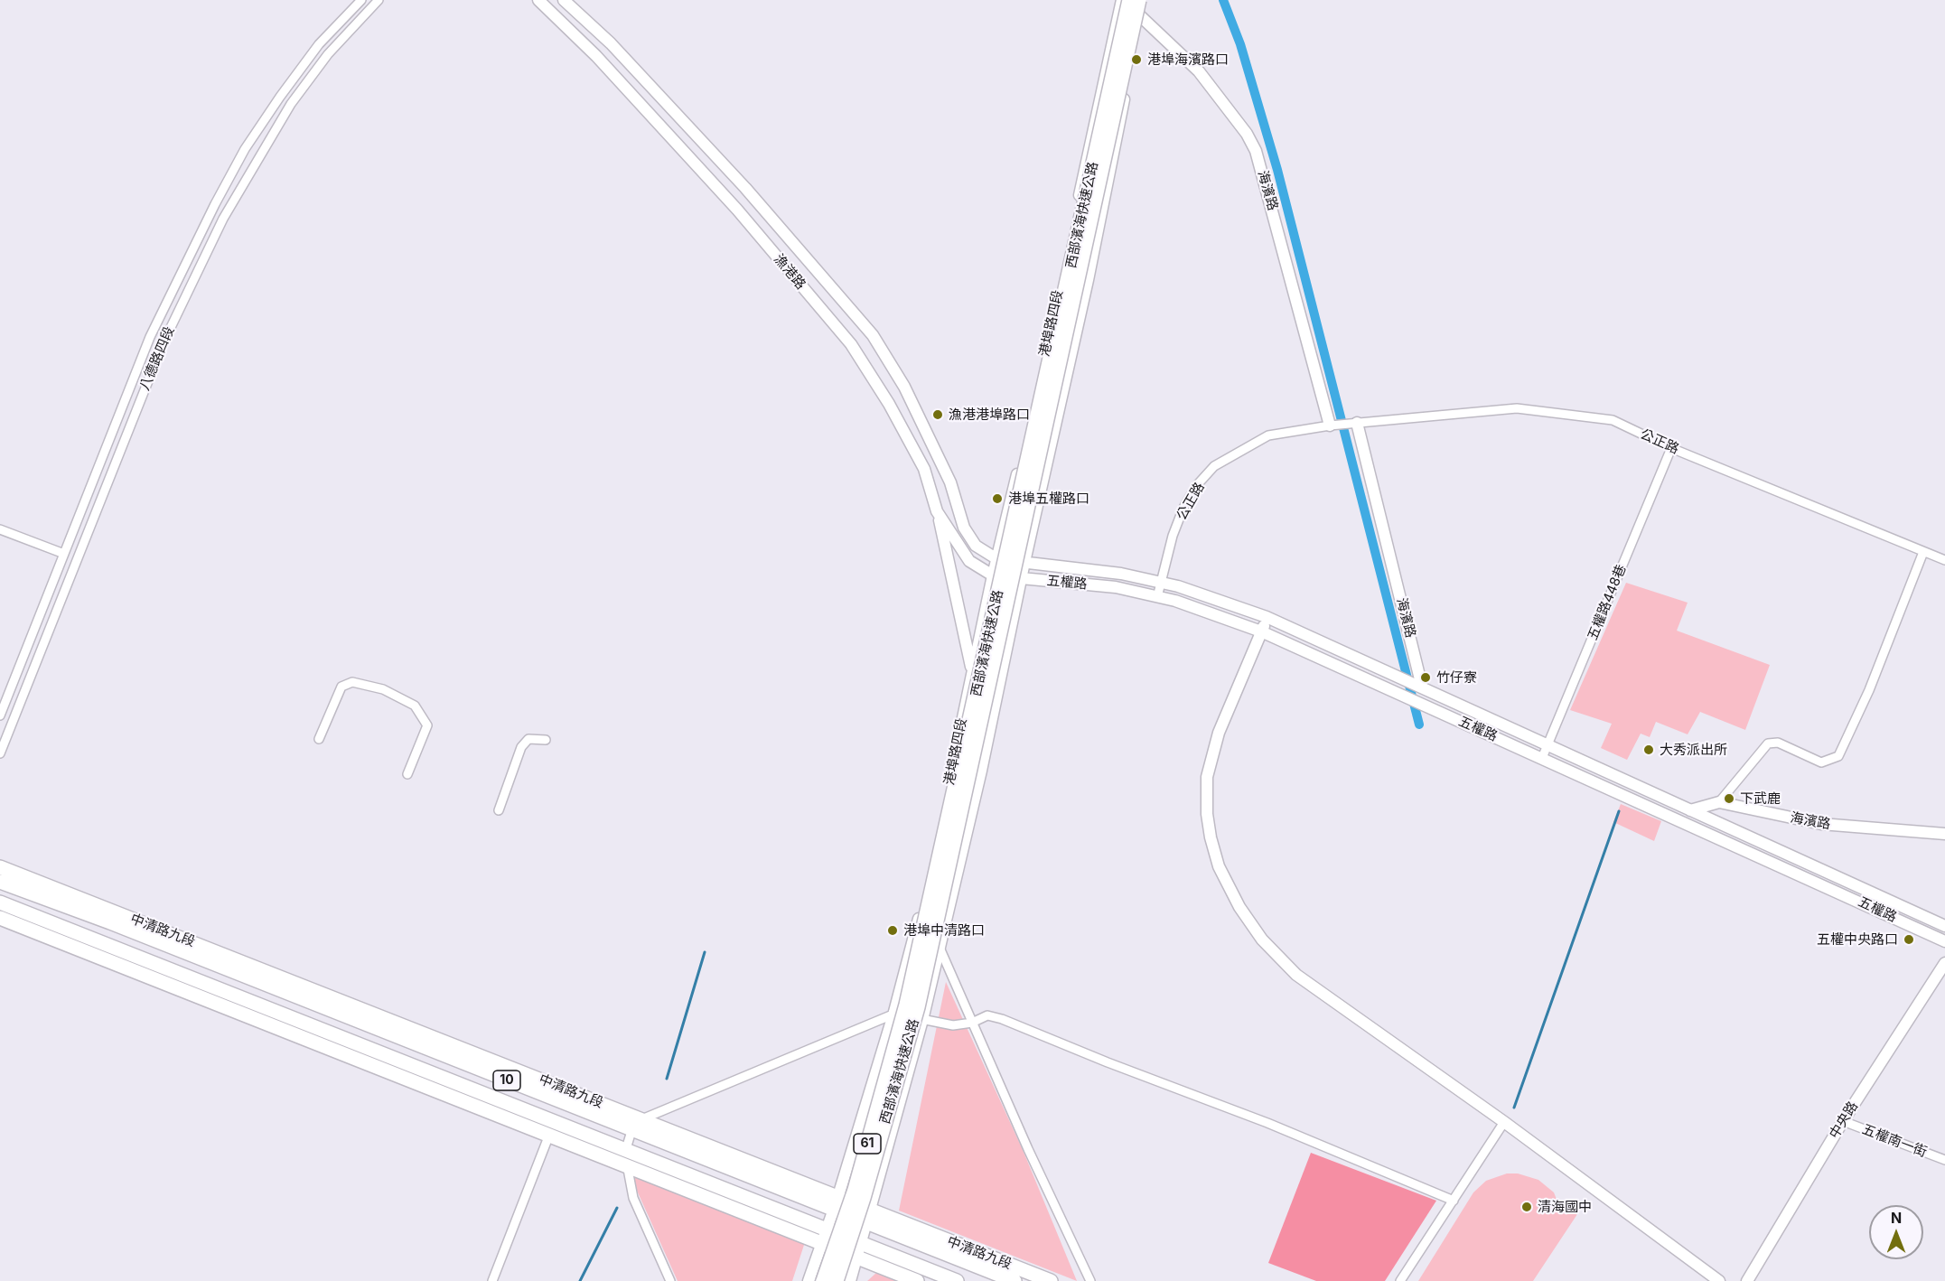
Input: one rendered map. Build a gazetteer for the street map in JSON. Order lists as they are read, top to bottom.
{
  "streets": {
    "main road": [
      "西部濱海快速公路",
      "中清路九段",
      "10",
      "61"
    ],
    "street": [
      "海濱路",
      "漁港路",
      "港埠路四段",
      "八德路四段",
      "公正路",
      "五權路",
      "五權路448巷",
      "中央路",
      "五權南一街"
    ]
  },
  "crossings": [
    ["海濱路", "港埠路四段"],
    ["海濱路", "公正路"],
    ["海濱路", "五權路"],
    ["漁港路", "港埠路四段"],
    ["漁港路", "五權路"],
    ["港埠路四段", "五權路"],
    ["港埠路四段", "中清路九段"],
    ["港埠路四段", "10"],
    ["公正路", "五權路"],
    ["公正路", "五權路448巷"],
    ["五權路", "五權路448巷"],
    ["中央路", "五權南一街"]
  ],
  "places": [
    "港埠海濱路口",
    "漁港港埠路口",
    "港埠五權路口",
    "竹仔寮",
    "大秀派出所",
    "下武鹿",
    "港埠中清路口",
    "五權中央路口",
    "清海國中"
  ],
  "north": "top"
}
